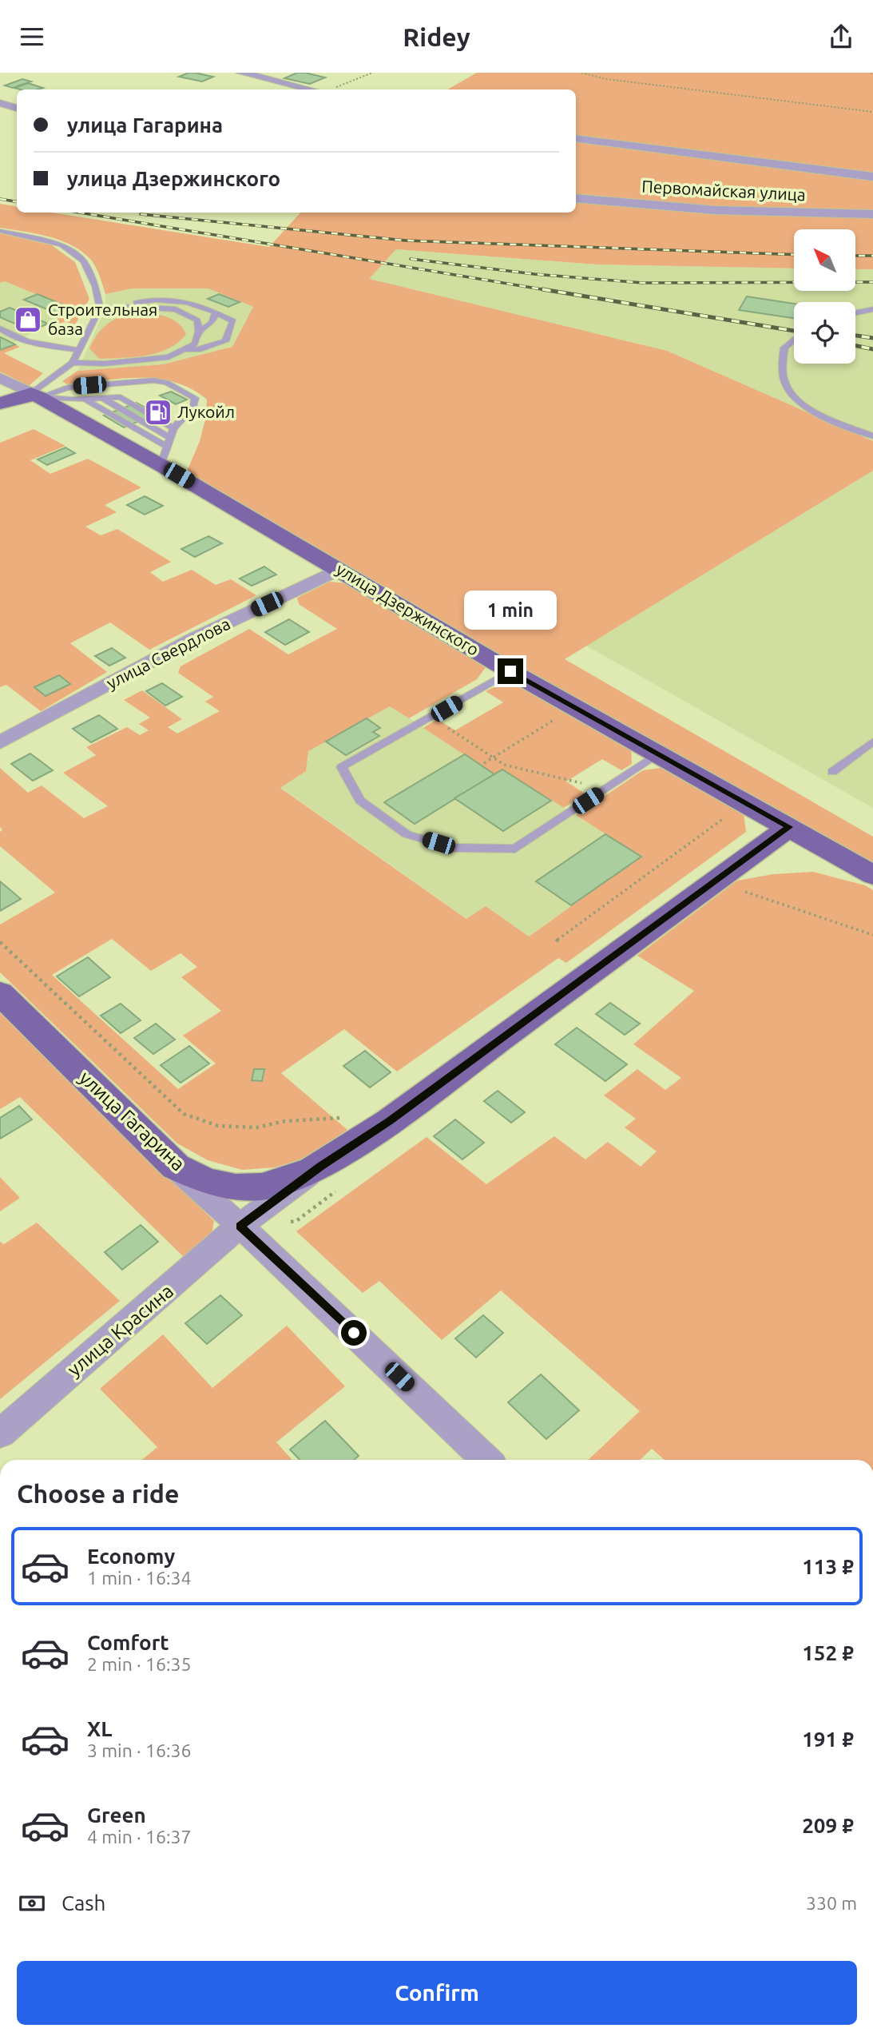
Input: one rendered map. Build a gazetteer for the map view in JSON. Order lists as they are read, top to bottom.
{
  "streets": {
    "main road": ["улица Дзержинского", "улица Гагарина"],
    "street": ["Первомайская улица", "улица Свердлова", "улица Красина"]
  },
  "crossings": [
    ["улица Дзержинского", "улица Свердлова"],
    ["улица Гагарина", "улица Красина"]
  ],
  "places": {
    "shop": ["Строительная база"],
    "fuel station": ["Лукойл"]
  },
  "north": "top left",
  "page": {
    "header": "Ridey",
    "banner": ["улица Гагарина", "улица Дзержинского"],
    "bubble": "1 min",
    "heading": "Choose a ride",
    "list": [
      {
        "name": "Economy",
        "note": "1 min · 16:34",
        "value": "113 ₽"
      },
      {
        "name": "Comfort",
        "note": "2 min · 16:35",
        "value": "152 ₽"
      },
      {
        "name": "XL",
        "note": "3 min · 16:36",
        "value": "191 ₽"
      },
      {
        "name": "Green",
        "note": "4 min · 16:37",
        "value": "209 ₽"
      }
    ],
    "pay": ["Cash", "330 m"],
    "buttons": "Confirm"
  }
}
